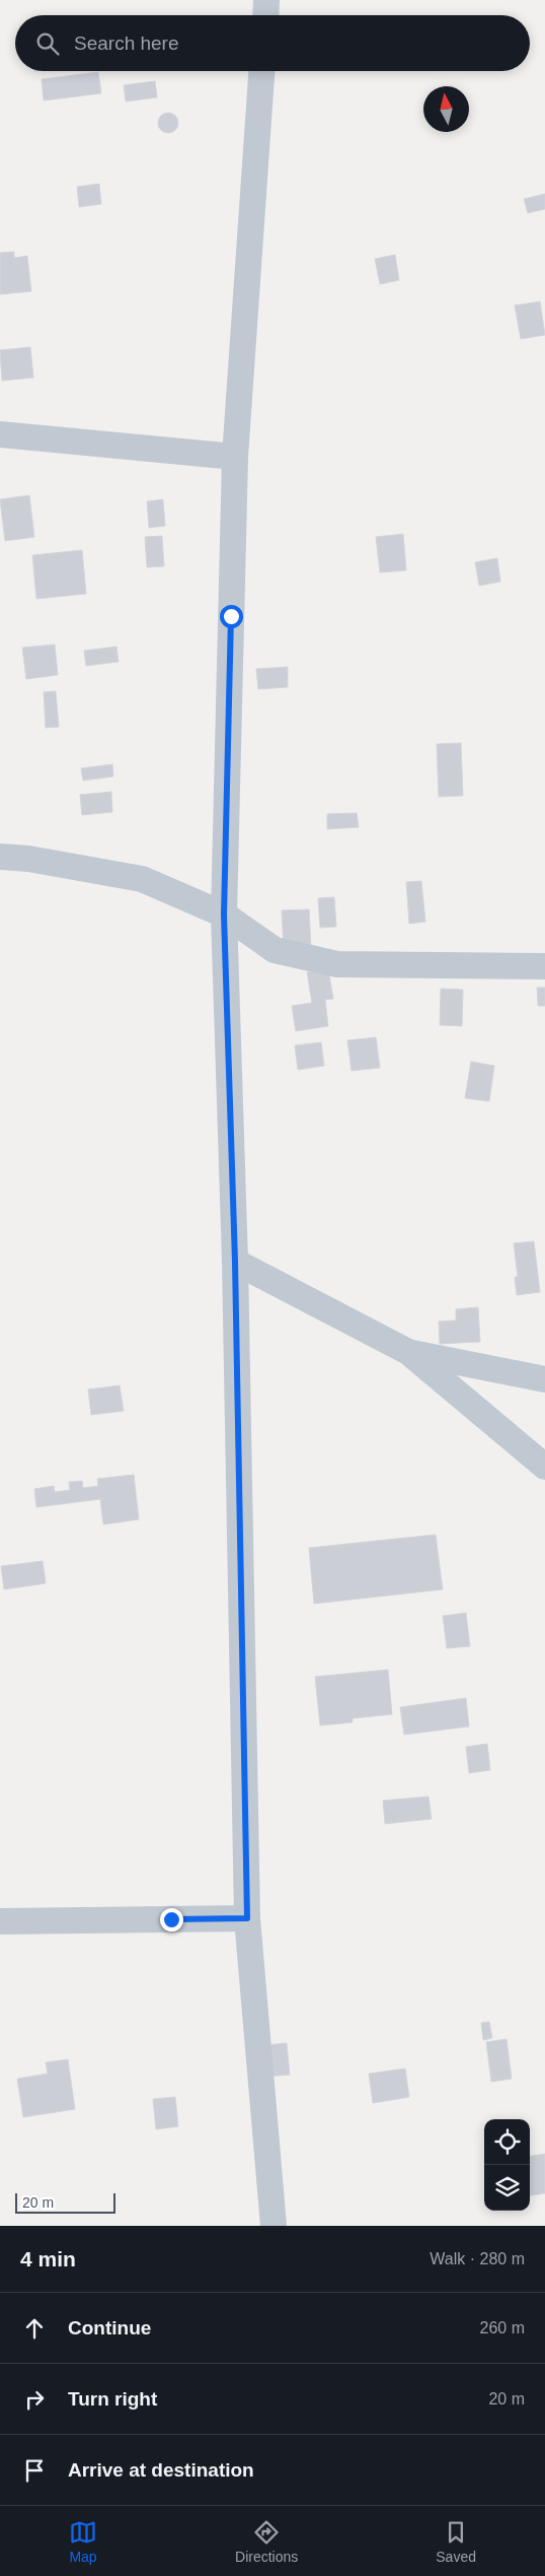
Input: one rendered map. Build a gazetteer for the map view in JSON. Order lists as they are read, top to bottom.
{
  "scale_bar": "20 m",
  "north": "top",
  "page": {
    "search": "Search here",
    "scale": "20 m",
    "heading": ["4 min", "Walk · 280 m"],
    "list": [
      ["Continue", "260 m"],
      ["Turn right", "20 m"],
      "Arrive at destination"
    ],
    "nav": ["Map", "Directions", "Saved"]
  }
}
